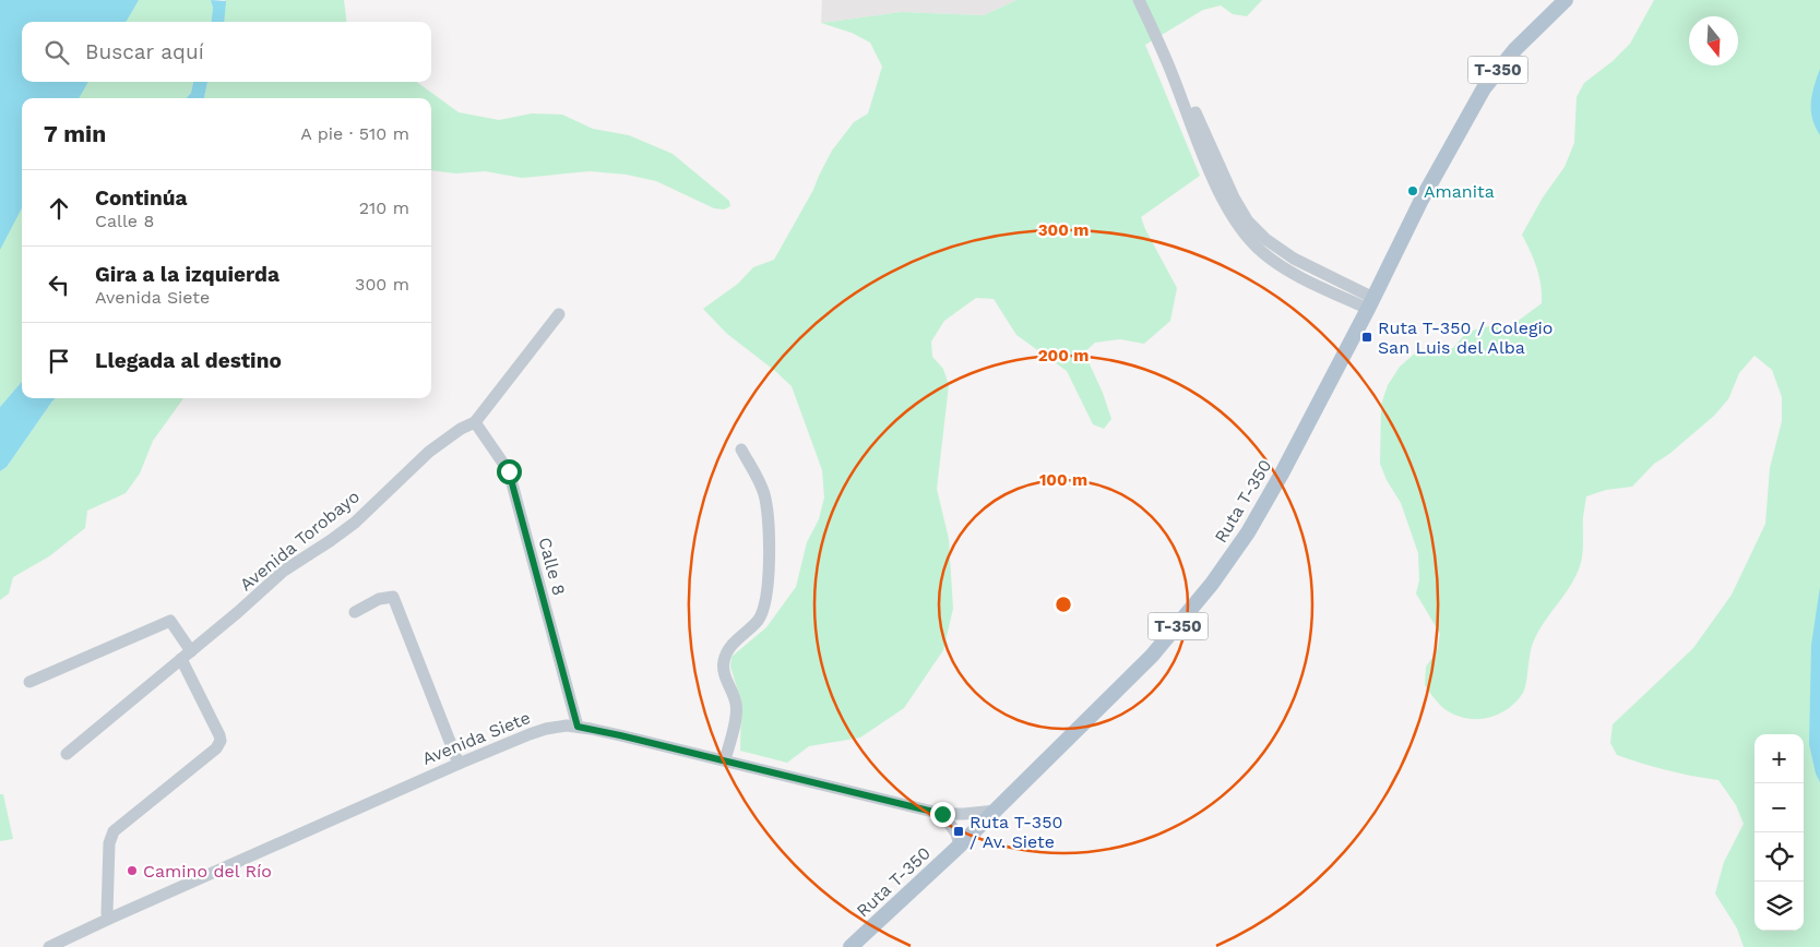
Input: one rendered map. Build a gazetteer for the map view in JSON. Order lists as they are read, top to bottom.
{
  "streets": {
    "main road": ["T-350", "Ruta T-350"],
    "street": ["Avenida Torobayo", "Calle 8", "Avenida Siete"]
  },
  "crossings": [
    ["Ruta T-350", "Avenida Siete"],
    ["Avenida Torobayo", "Calle 8"],
    ["Calle 8", "Avenida Siete"]
  ],
  "places": {
    "other": ["Amanita", "Camino del Río"],
    "transit": ["Ruta T-350 / Colegio San Luis del Alba", "Ruta T-350 / Av. Siete"]
  },
  "north": "bottom",
  "page": {
    "search": "Buscar aquí",
    "heading": ["7 min", "A pie · 510 m"],
    "list": [
      ["Continúa", "Calle 8", "210 m"],
      ["Gira a la izquierda", "Avenida Siete", "300 m"],
      "Llegada al destino"
    ],
    "map_buttons": ["+", "−"]
  },
  "rings": ["300 m", "200 m", "100 m"]
}
